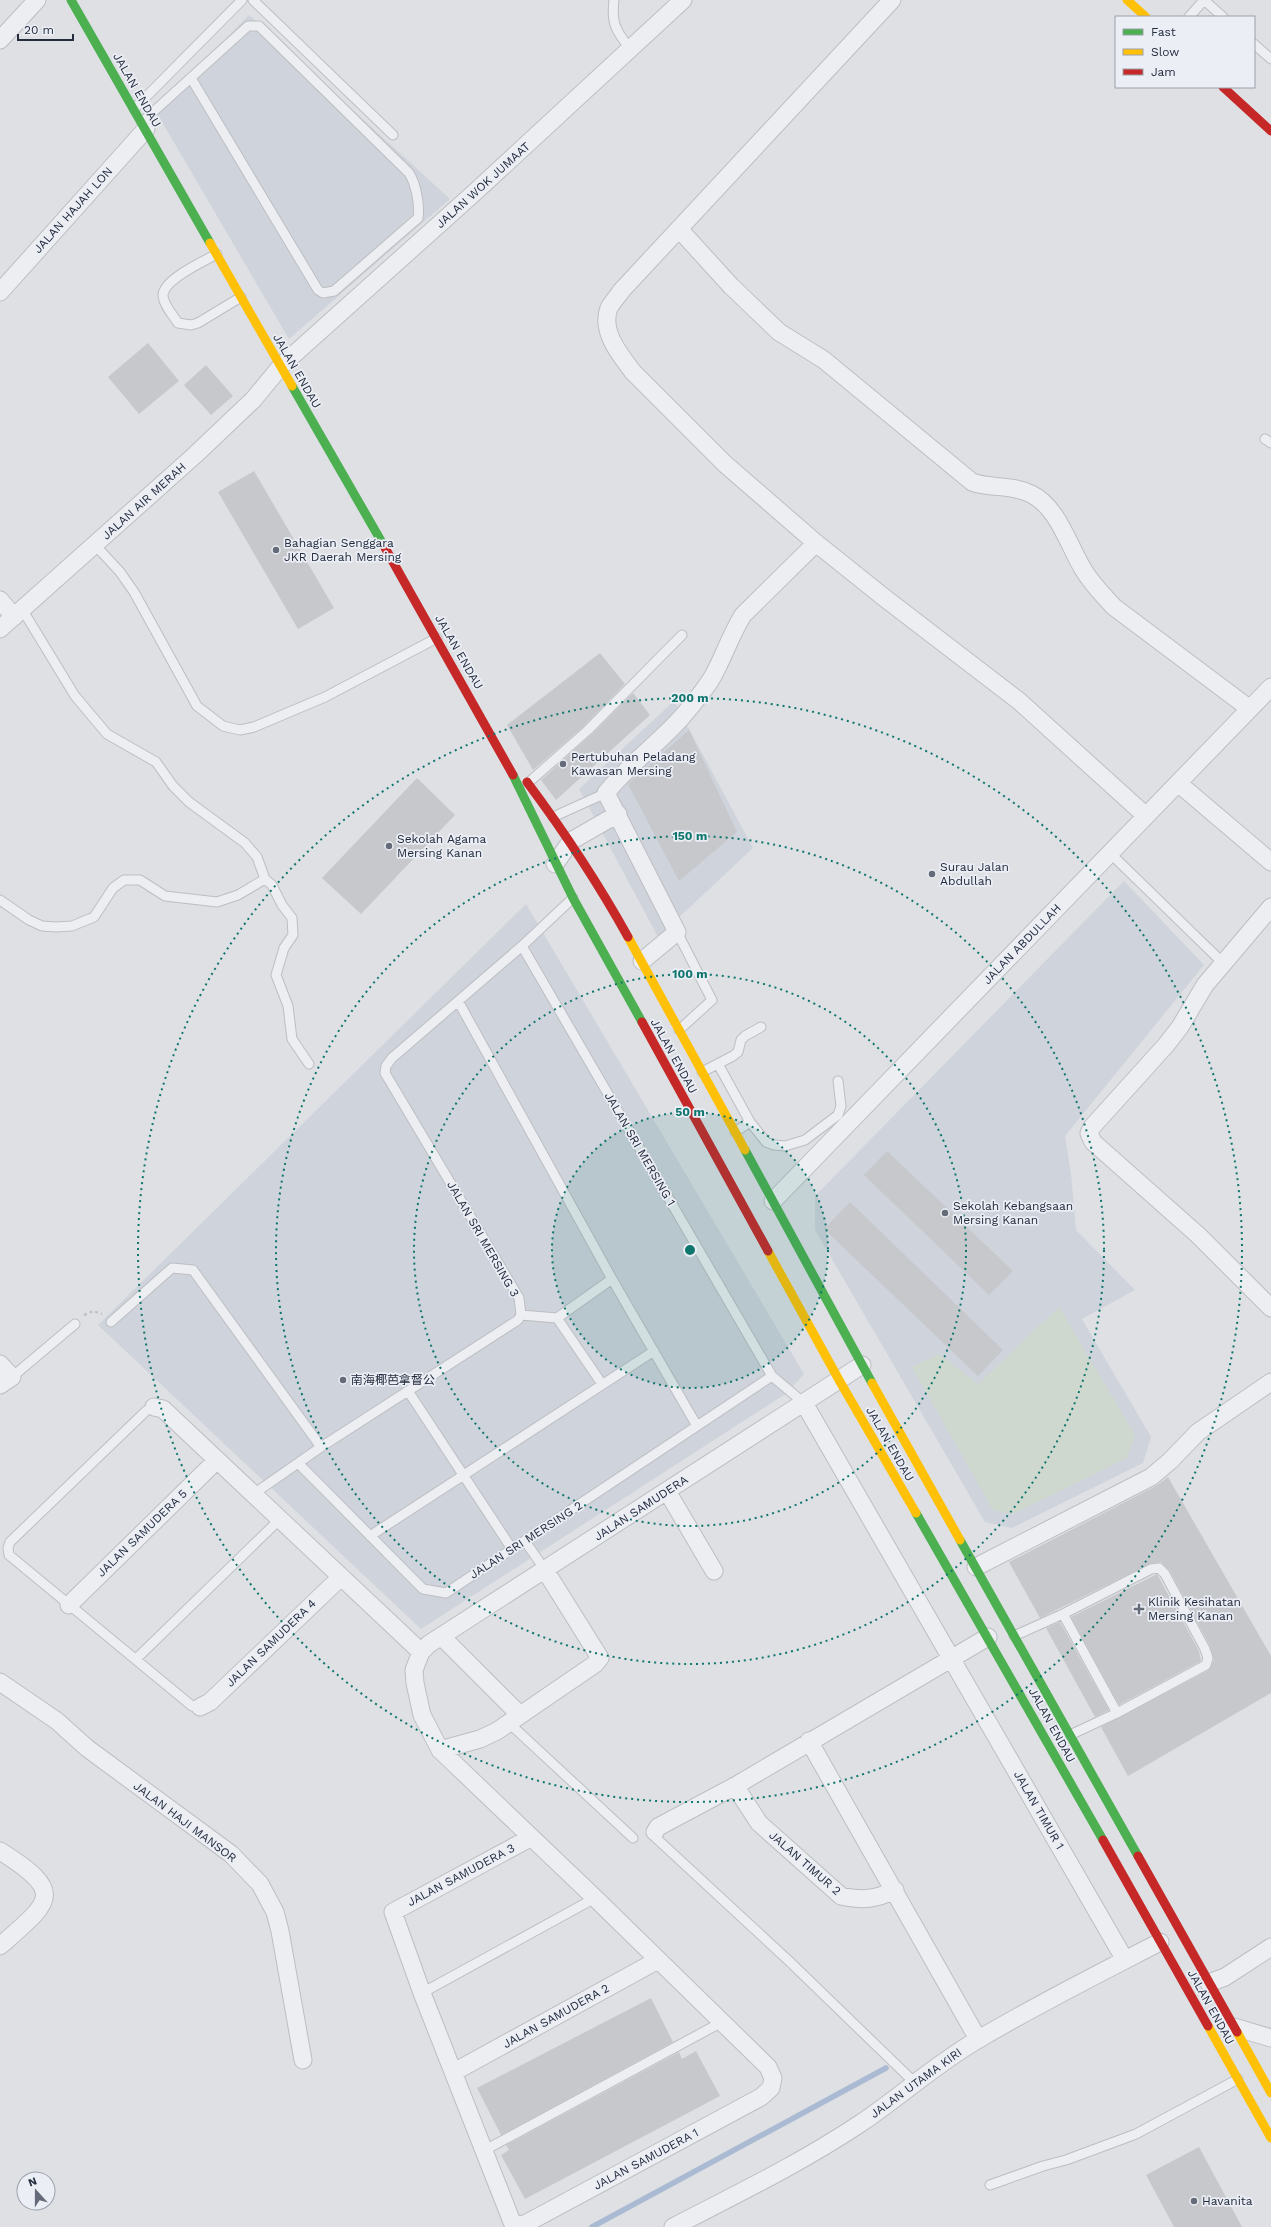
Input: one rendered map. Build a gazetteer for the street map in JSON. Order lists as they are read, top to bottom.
{
  "streets": {
    "main road": ["JALAN ENDAU"],
    "street": [
      "JALAN WOK JUMAAT",
      "JALAN HAJAH LON",
      "JALAN AIR MERAH",
      "JALAN ABDULLAH",
      "JALAN SAMUDERA",
      "JALAN SAMUDERA 5",
      "JALAN SAMUDERA 4",
      "JALAN TIMUR 1",
      "JALAN HAJI MANSOR",
      "JALAN TIMUR 2",
      "JALAN SAMUDERA 3",
      "JALAN SAMUDERA 2",
      "JALAN UTAMA KIRI",
      "JALAN SAMUDERA 1"
    ],
    "lane": ["JALAN SRI MERSING 1", "JALAN SRI MERSING 3", "JALAN SRI MERSING 2"]
  },
  "crossings": [
    ["JALAN ENDAU", "JALAN WOK JUMAAT"],
    ["JALAN ENDAU", "JALAN HAJAH LON"],
    ["JALAN ENDAU", "JALAN AIR MERAH"],
    ["JALAN ENDAU", "JALAN ABDULLAH"],
    ["JALAN ENDAU", "JALAN SAMUDERA"],
    ["JALAN ENDAU", "JALAN UTAMA KIRI"],
    ["JALAN WOK JUMAAT", "JALAN AIR MERAH"],
    ["JALAN SRI MERSING 1", "JALAN SAMUDERA"],
    ["JALAN SRI MERSING 1", "JALAN SRI MERSING 2"],
    ["JALAN SRI MERSING 1", "JALAN TIMUR 1"],
    ["JALAN SAMUDERA", "JALAN TIMUR 1"],
    ["JALAN TIMUR 1", "JALAN UTAMA KIRI"]
  ],
  "places": {
    "other": [
      "Bahagian Senggara JKR Daerah Mersing",
      "Pertubuhan Peladang Kawasan Mersing",
      "Sekolah Agama Mersing Kanan",
      "Surau Jalan Abdullah",
      "Sekolah Kebangsaan Mersing Kanan",
      "南海椰芭拿督公",
      "Havanita"
    ],
    "health": ["Klinik Kesihatan Mersing Kanan"]
  },
  "legend": ["Fast", "Slow", "Jam"],
  "scale_bar": "20 m",
  "north": "top",
  "rings": [
    "200 m",
    "150 m",
    "100 m",
    "50 m"
  ]
}
